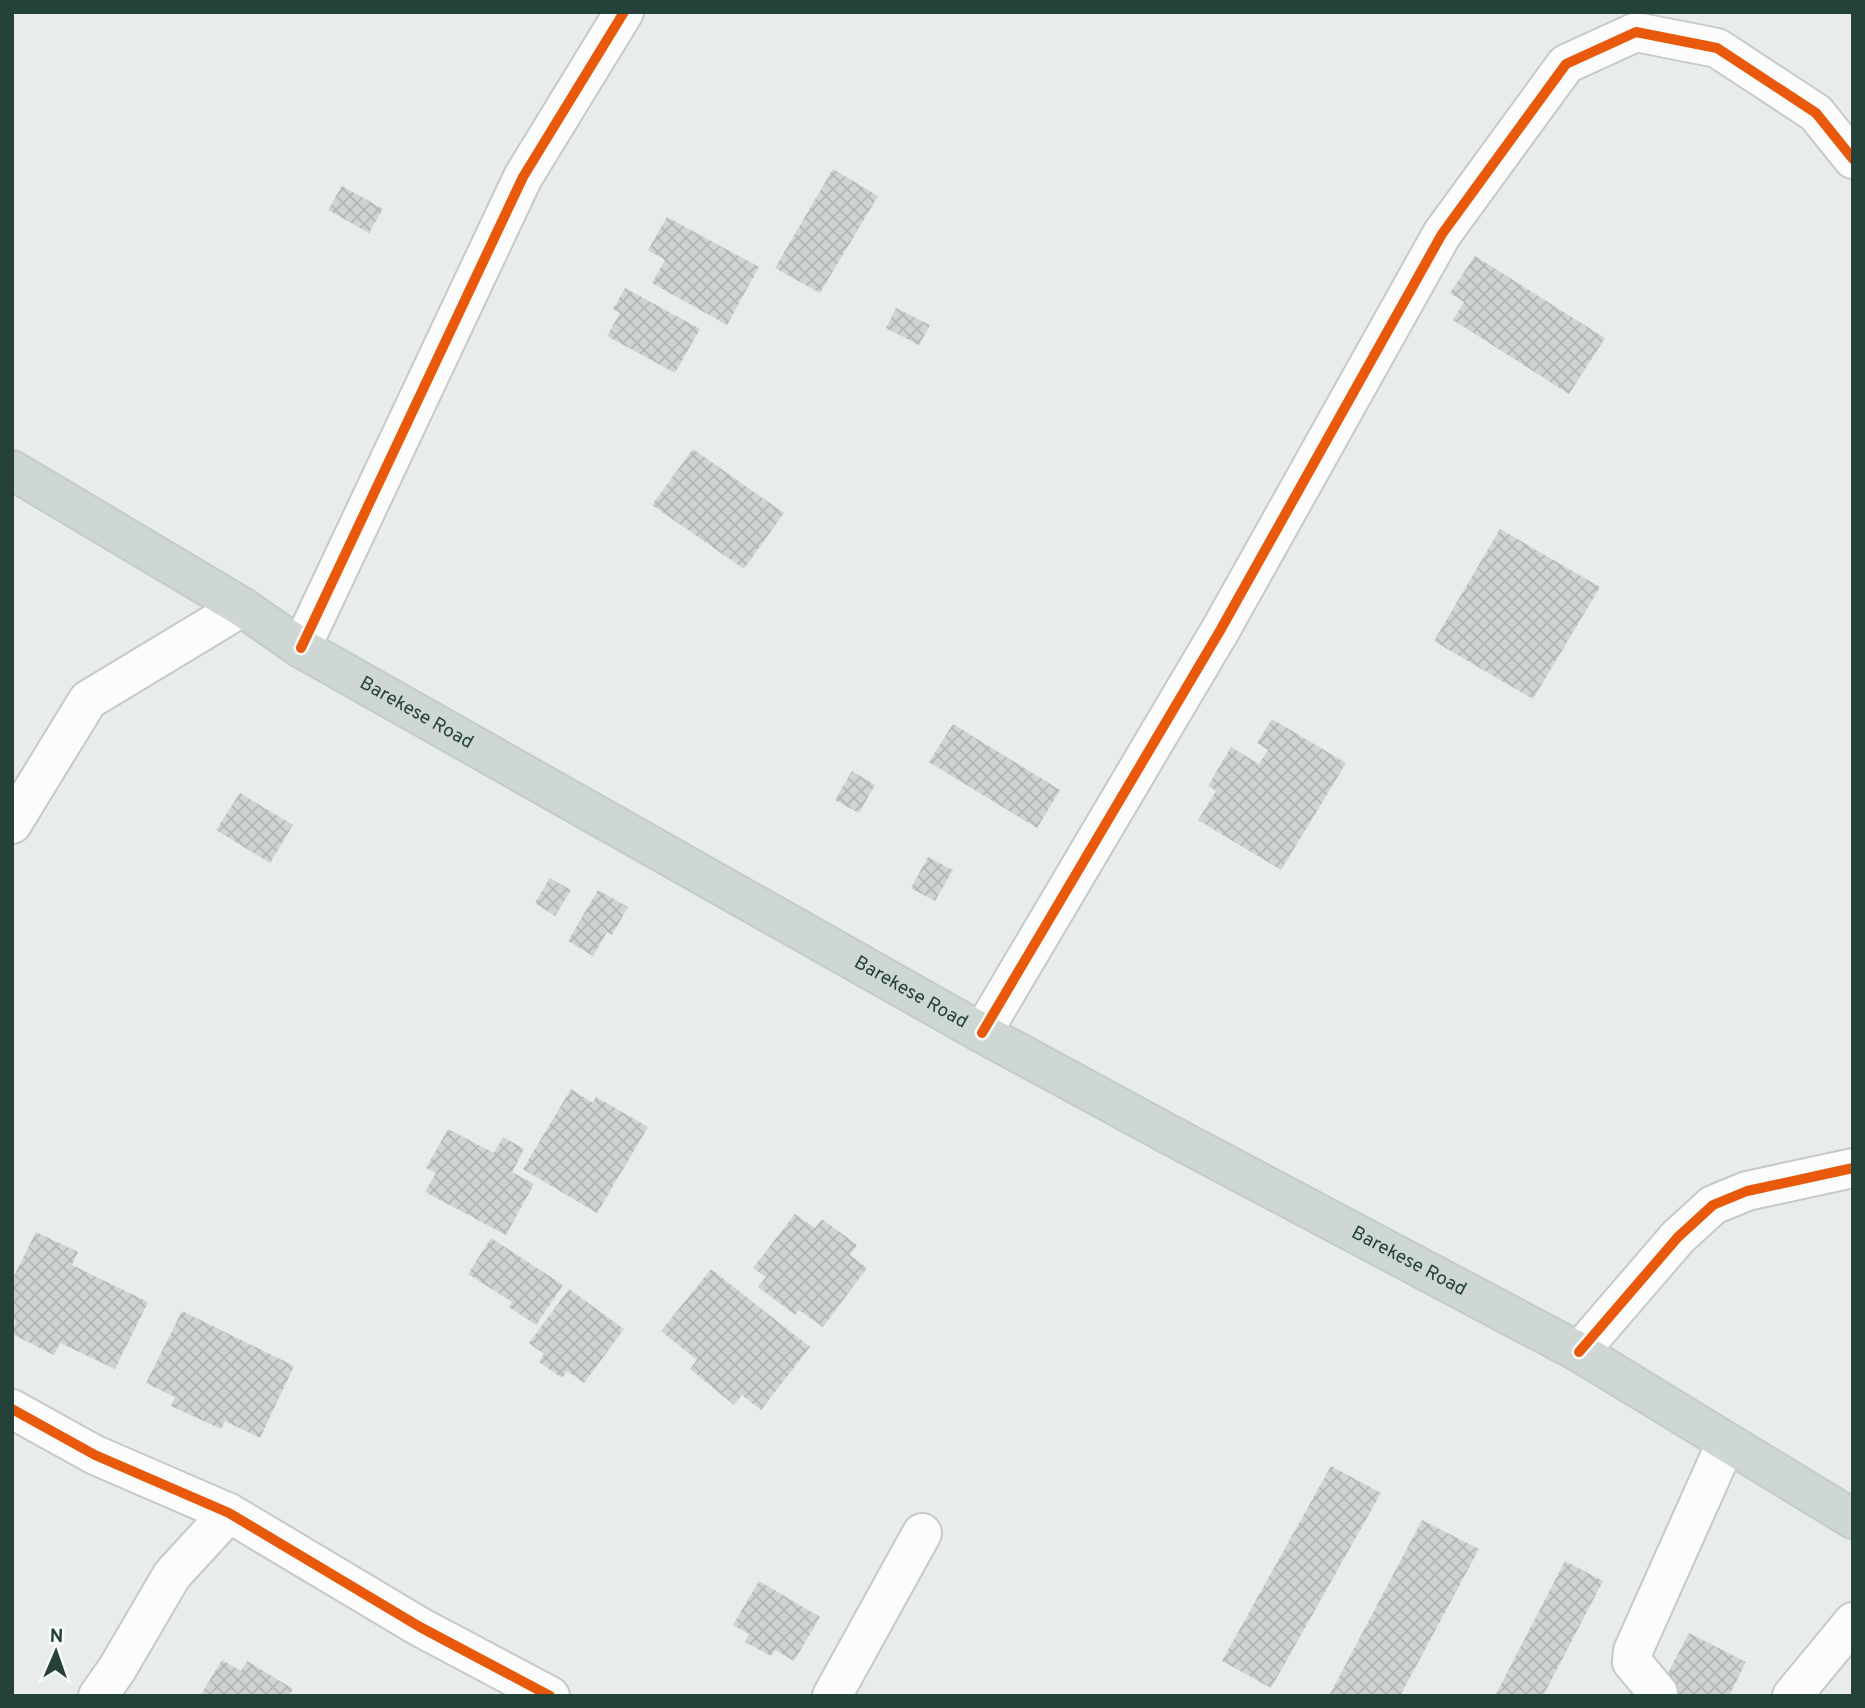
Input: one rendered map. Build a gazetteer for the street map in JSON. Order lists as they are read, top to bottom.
{
  "streets": {
    "main road": ["Barekese Road"]
  },
  "north": "top"
}
